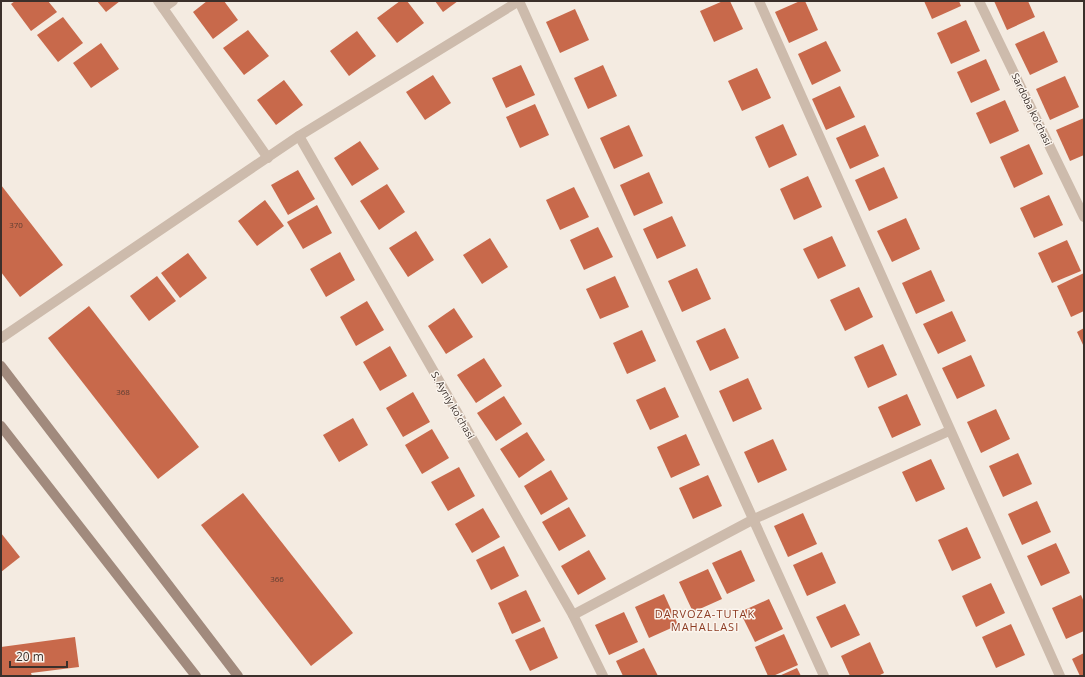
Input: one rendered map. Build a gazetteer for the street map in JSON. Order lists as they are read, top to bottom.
{
  "streets": {
    "street": ["Sardoba ko'chasi", "S. Ayniy ko'chasi"]
  },
  "districts": ["DARVOZA-TUTAK MAHALLASI"],
  "house_numbers": ["370", "368", "366"],
  "scale_bar": "20 m"
}
